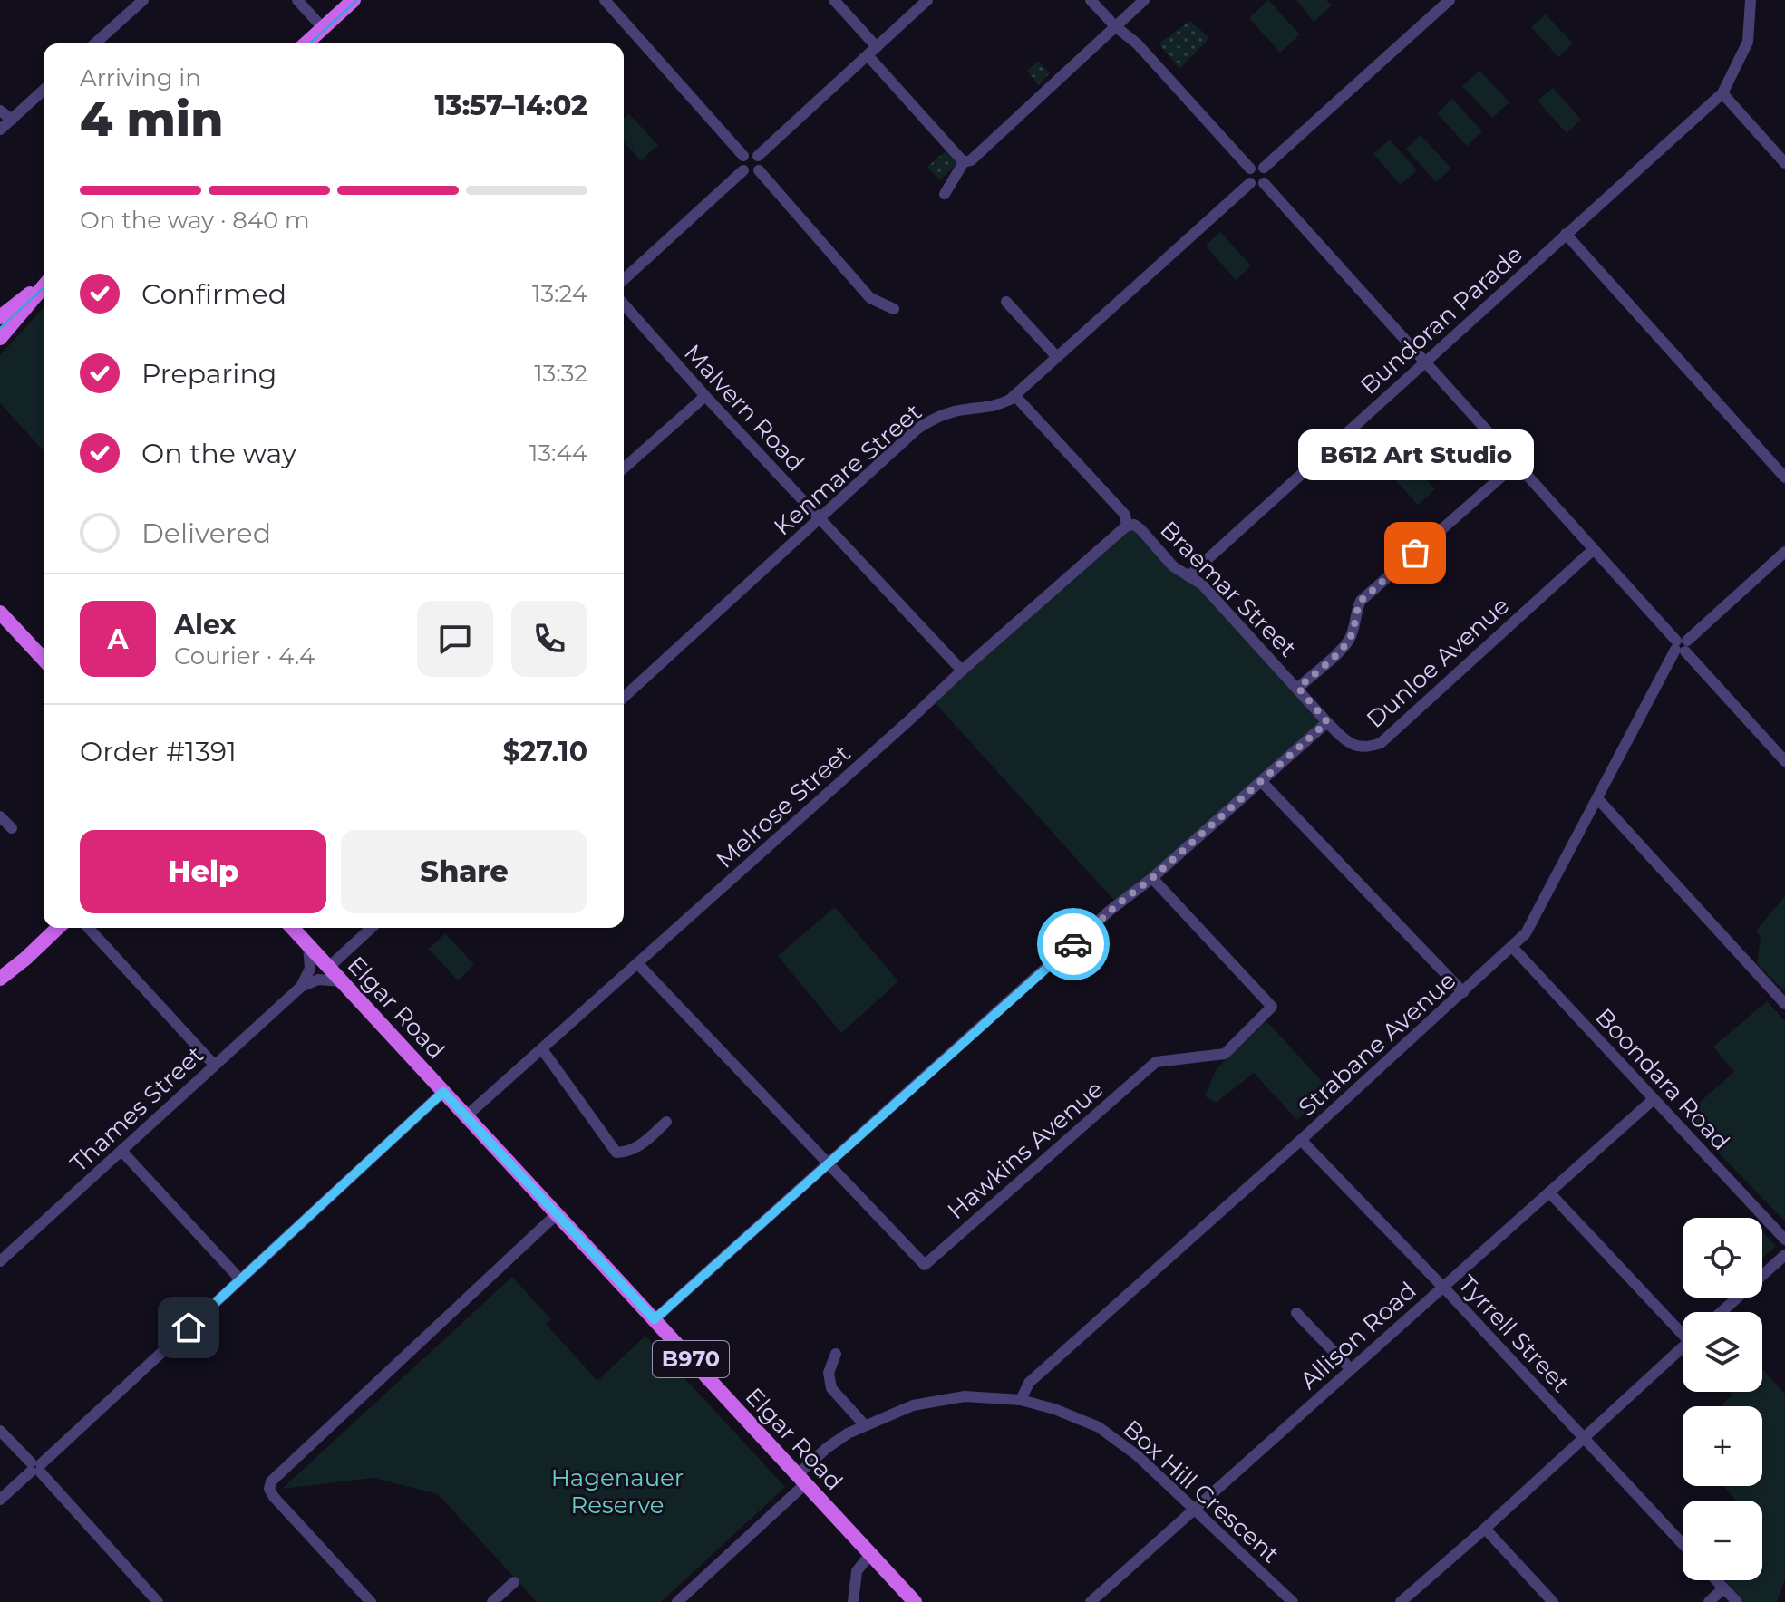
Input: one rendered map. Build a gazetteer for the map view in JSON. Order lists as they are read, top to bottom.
{
  "streets": {
    "main road": ["Elgar Road", "B970"],
    "street": [
      "Bundoran Parade",
      "Malvern Road",
      "Kenmare Street",
      "Braemar Street",
      "Dunloe Avenue",
      "Melrose Street",
      "Strabane Avenue",
      "Boondara Road",
      "Thames Street",
      "Hawkins Avenue",
      "Tyrrell Street",
      "Allison Road",
      "Box Hill Crescent"
    ]
  },
  "crossings": [
    ["Bundoran Parade", "Braemar Street"],
    ["Malvern Road", "Kenmare Street"],
    ["Malvern Road", "Melrose Street"],
    ["Kenmare Street", "Braemar Street"],
    ["Braemar Street", "Dunloe Avenue"],
    ["Braemar Street", "Melrose Street"],
    ["Dunloe Avenue", "Elgar Road"],
    ["Dunloe Avenue", "Hawkins Avenue"],
    ["Melrose Street", "Elgar Road"],
    ["Elgar Road", "Box Hill Crescent"],
    ["Strabane Avenue", "Boondara Road"],
    ["Strabane Avenue", "Tyrrell Street"],
    ["Strabane Avenue", "Box Hill Crescent"],
    ["Boondara Road", "Allison Road"],
    ["Tyrrell Street", "Allison Road"],
    ["Allison Road", "Box Hill Crescent"]
  ],
  "parks": ["Hagenauer Reserve"],
  "places": ["B612 Art Studio"],
  "page": {
    "heading": ["4 min", "Arriving in", "13:57–14:02"],
    "panel": [
      "Alex",
      "Courier · 4.4",
      "Order #1391",
      "$27.10"
    ],
    "bar": "On the way · 840 m",
    "list": [
      ["Confirmed", "13:24"],
      ["Preparing", "13:32"],
      ["On the way", "13:44"],
      "Delivered"
    ],
    "bubble": "B612 Art Studio",
    "round": "A",
    "buttons": ["Help", "Share"],
    "map_buttons": ["+", "−"]
  }
}
